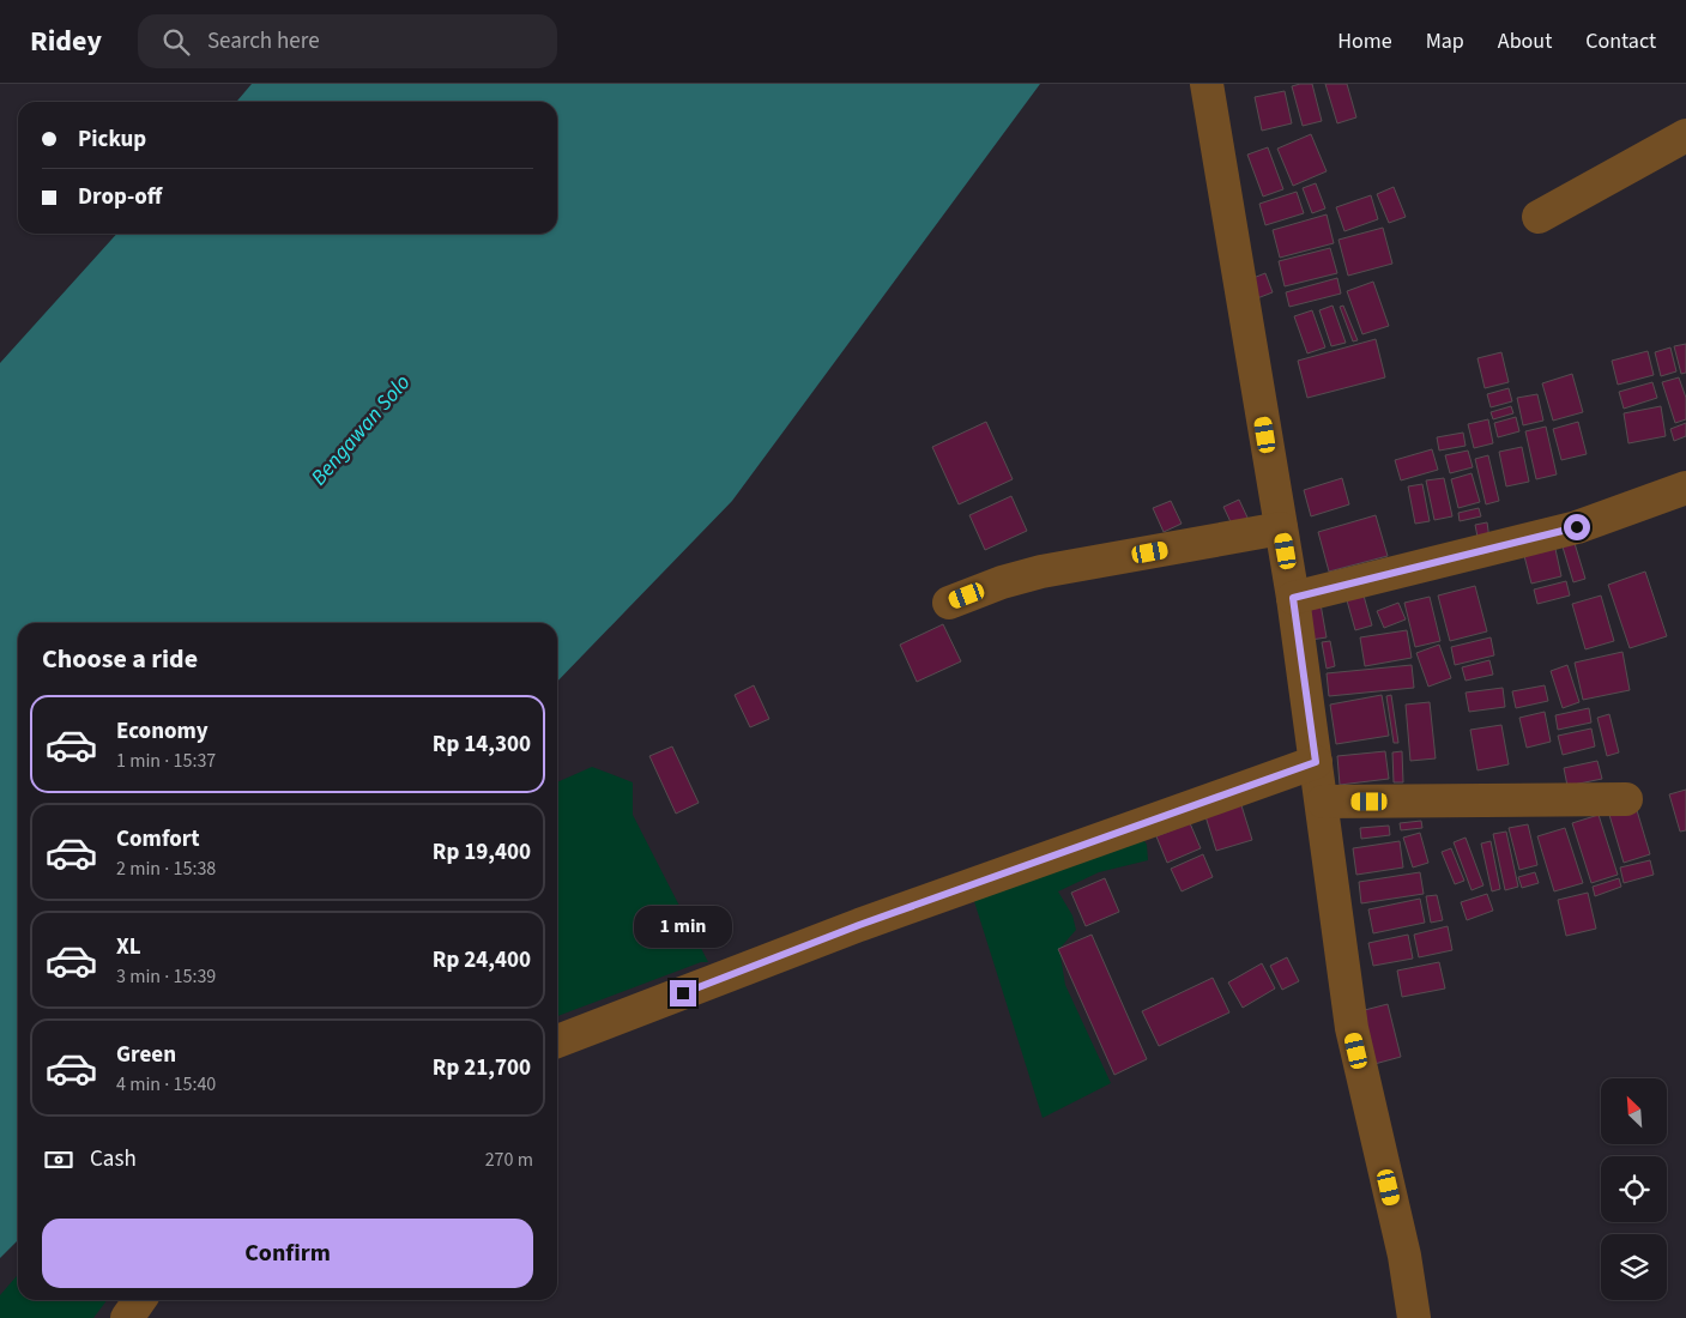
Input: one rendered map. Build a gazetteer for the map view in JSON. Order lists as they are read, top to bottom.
{
  "water": ["Bengawan Solo"],
  "north": "top left",
  "page": {
    "header": "Ridey",
    "search": "Search here",
    "nav": [
      "Home",
      "Map",
      "About",
      "Contact"
    ],
    "banner": ["Pickup", "Drop-off"],
    "heading": "Choose a ride",
    "list": [
      {
        "name": "Economy",
        "note": "1 min · 15:37",
        "value": "Rp 14,300"
      },
      {
        "name": "Comfort",
        "note": "2 min · 15:38",
        "value": "Rp 19,400"
      },
      {
        "name": "XL",
        "note": "3 min · 15:39",
        "value": "Rp 24,400"
      },
      {
        "name": "Green",
        "note": "4 min · 15:40",
        "value": "Rp 21,700"
      }
    ],
    "bubble": "1 min",
    "pay": ["Cash", "270 m"],
    "buttons": "Confirm"
  }
}
